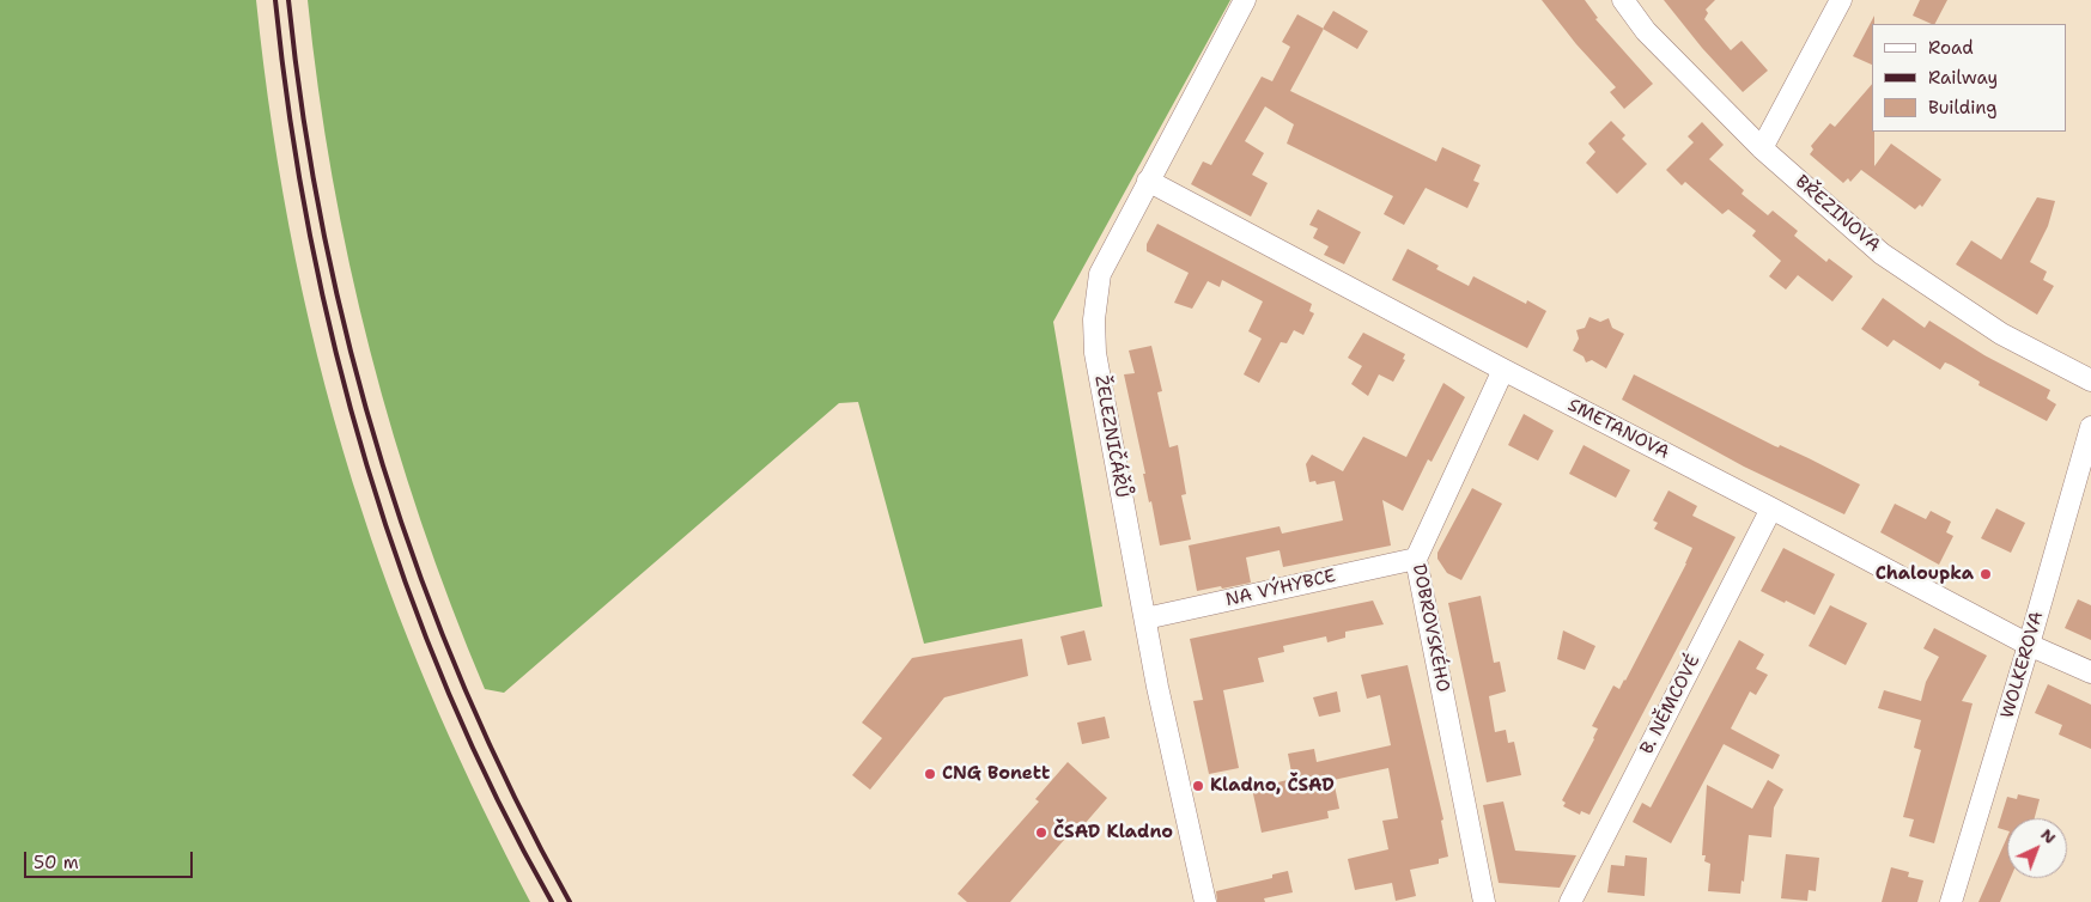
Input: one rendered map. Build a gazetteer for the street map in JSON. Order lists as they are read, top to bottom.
{
  "streets": {
    "street": [
      "BŘEZINOVA",
      "SMETANOVA",
      "ŽELEZNIČÁŘŮ",
      "NA VÝHYBCE",
      "DOBROVSKÉHO",
      "WOLKEROVA",
      "B. NĚMCOVÉ"
    ]
  },
  "crossings": [
    ["SMETANOVA", "ŽELEZNIČÁŘŮ"],
    ["SMETANOVA", "DOBROVSKÉHO"],
    ["SMETANOVA", "WOLKEROVA"],
    ["SMETANOVA", "B. NĚMCOVÉ"],
    ["ŽELEZNIČÁŘŮ", "NA VÝHYBCE"],
    ["NA VÝHYBCE", "DOBROVSKÉHO"]
  ],
  "places": [
    "Chaloupka",
    "CNG Bonett",
    "Kladno, ČSAD",
    "ČSAD Kladno"
  ],
  "legend": ["Road", "Railway", "Building"],
  "scale_bar": "50 m",
  "north": "top right"
}
